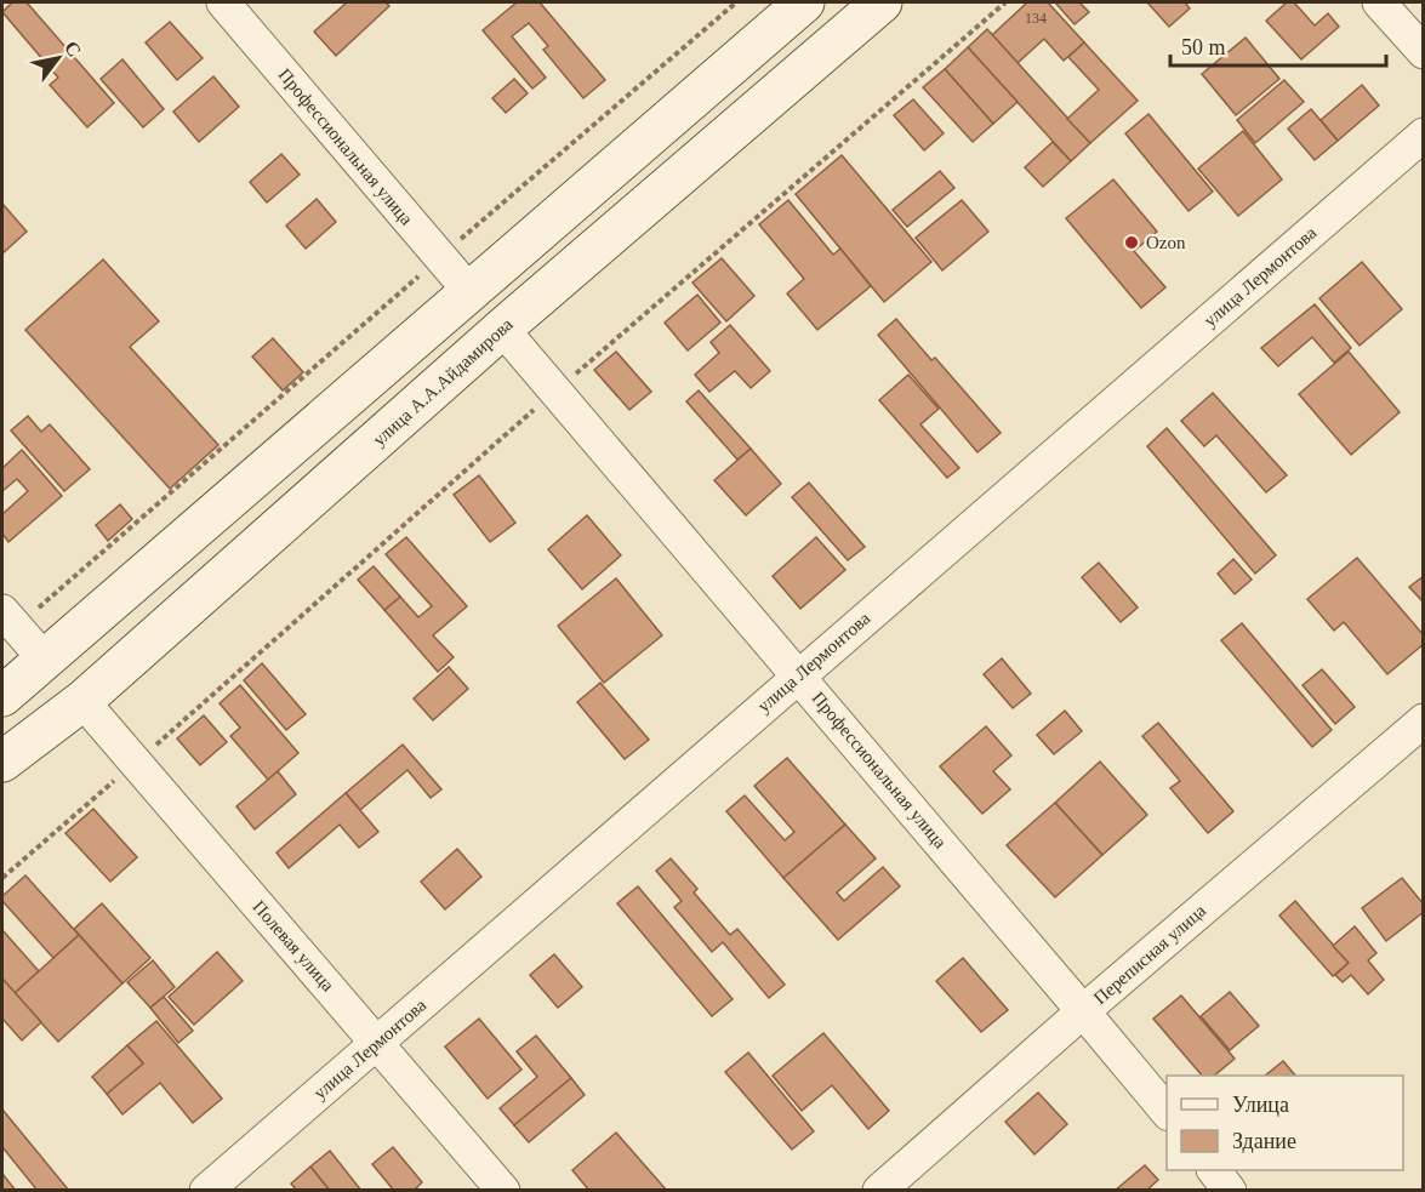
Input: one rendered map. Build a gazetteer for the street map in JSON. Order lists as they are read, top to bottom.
{
  "streets": {
    "main road": ["улица А.А.Айдамирова"],
    "street": [
      "Профессиональная улица",
      "улица Лермонтова",
      "Полевая улица",
      "Переписная улица"
    ]
  },
  "crossings": [
    ["Профессиональная улица", "улица Лермонтова"],
    ["Профессиональная улица", "улица А.А.Айдамирова"],
    ["Профессиональная улица", "Переписная улица"],
    ["улица Лермонтова", "Полевая улица"],
    ["улица А.А.Айдамирова", "Полевая улица"]
  ],
  "places": ["Ozon"],
  "house_numbers": ["134"],
  "legend": ["Улица", "Здание"],
  "scale_bar": "50 m",
  "north": "top right"
}
